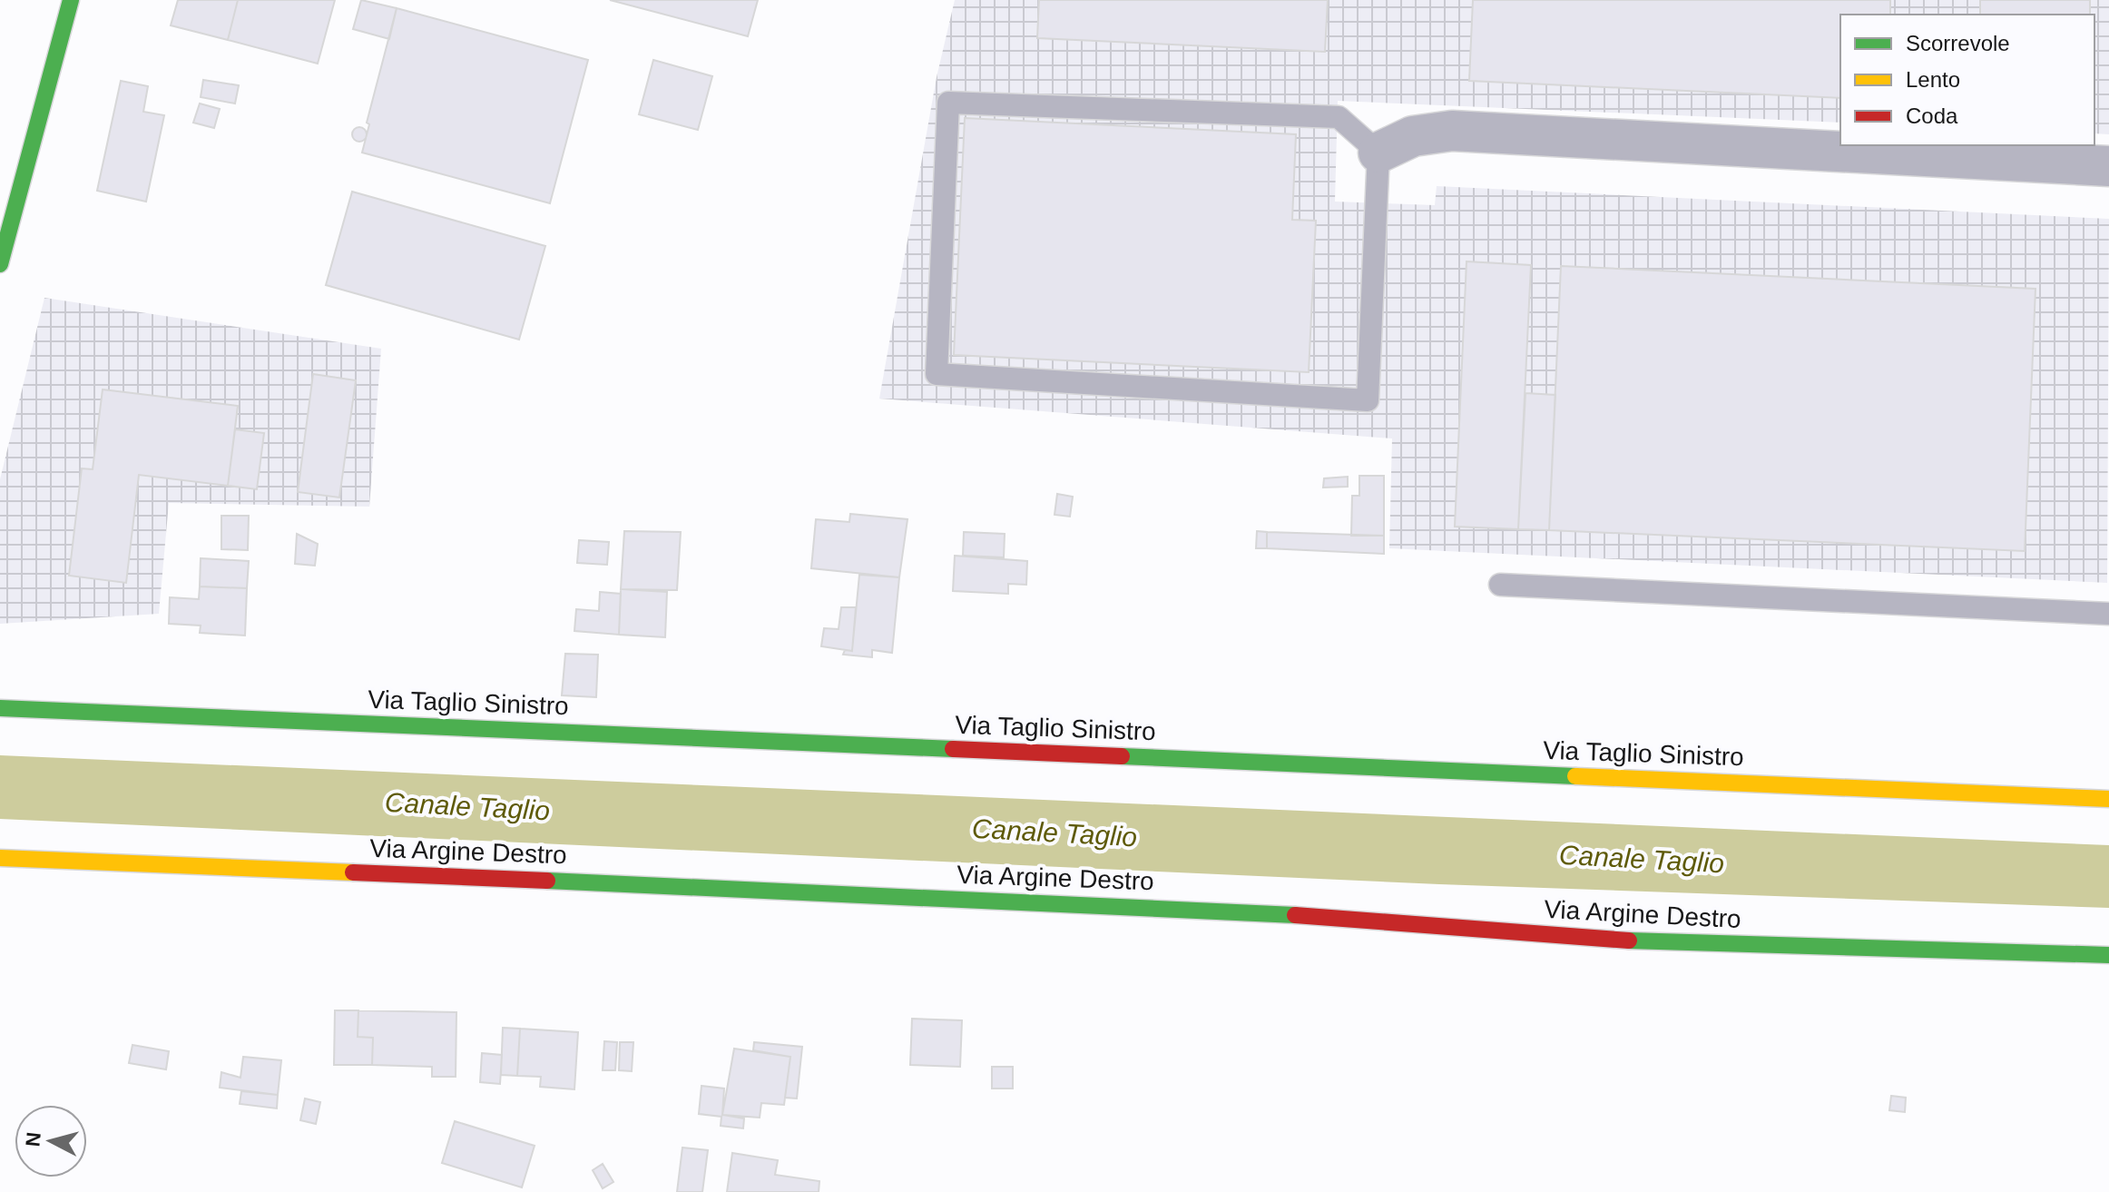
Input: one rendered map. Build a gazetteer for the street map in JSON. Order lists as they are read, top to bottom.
{
  "streets": {
    "street": ["Via Taglio Sinistro", "Via Argine Destro"]
  },
  "water": ["Canale Taglio"],
  "legend": ["Scorrevole", "Lento", "Coda"],
  "north": "left"
}
